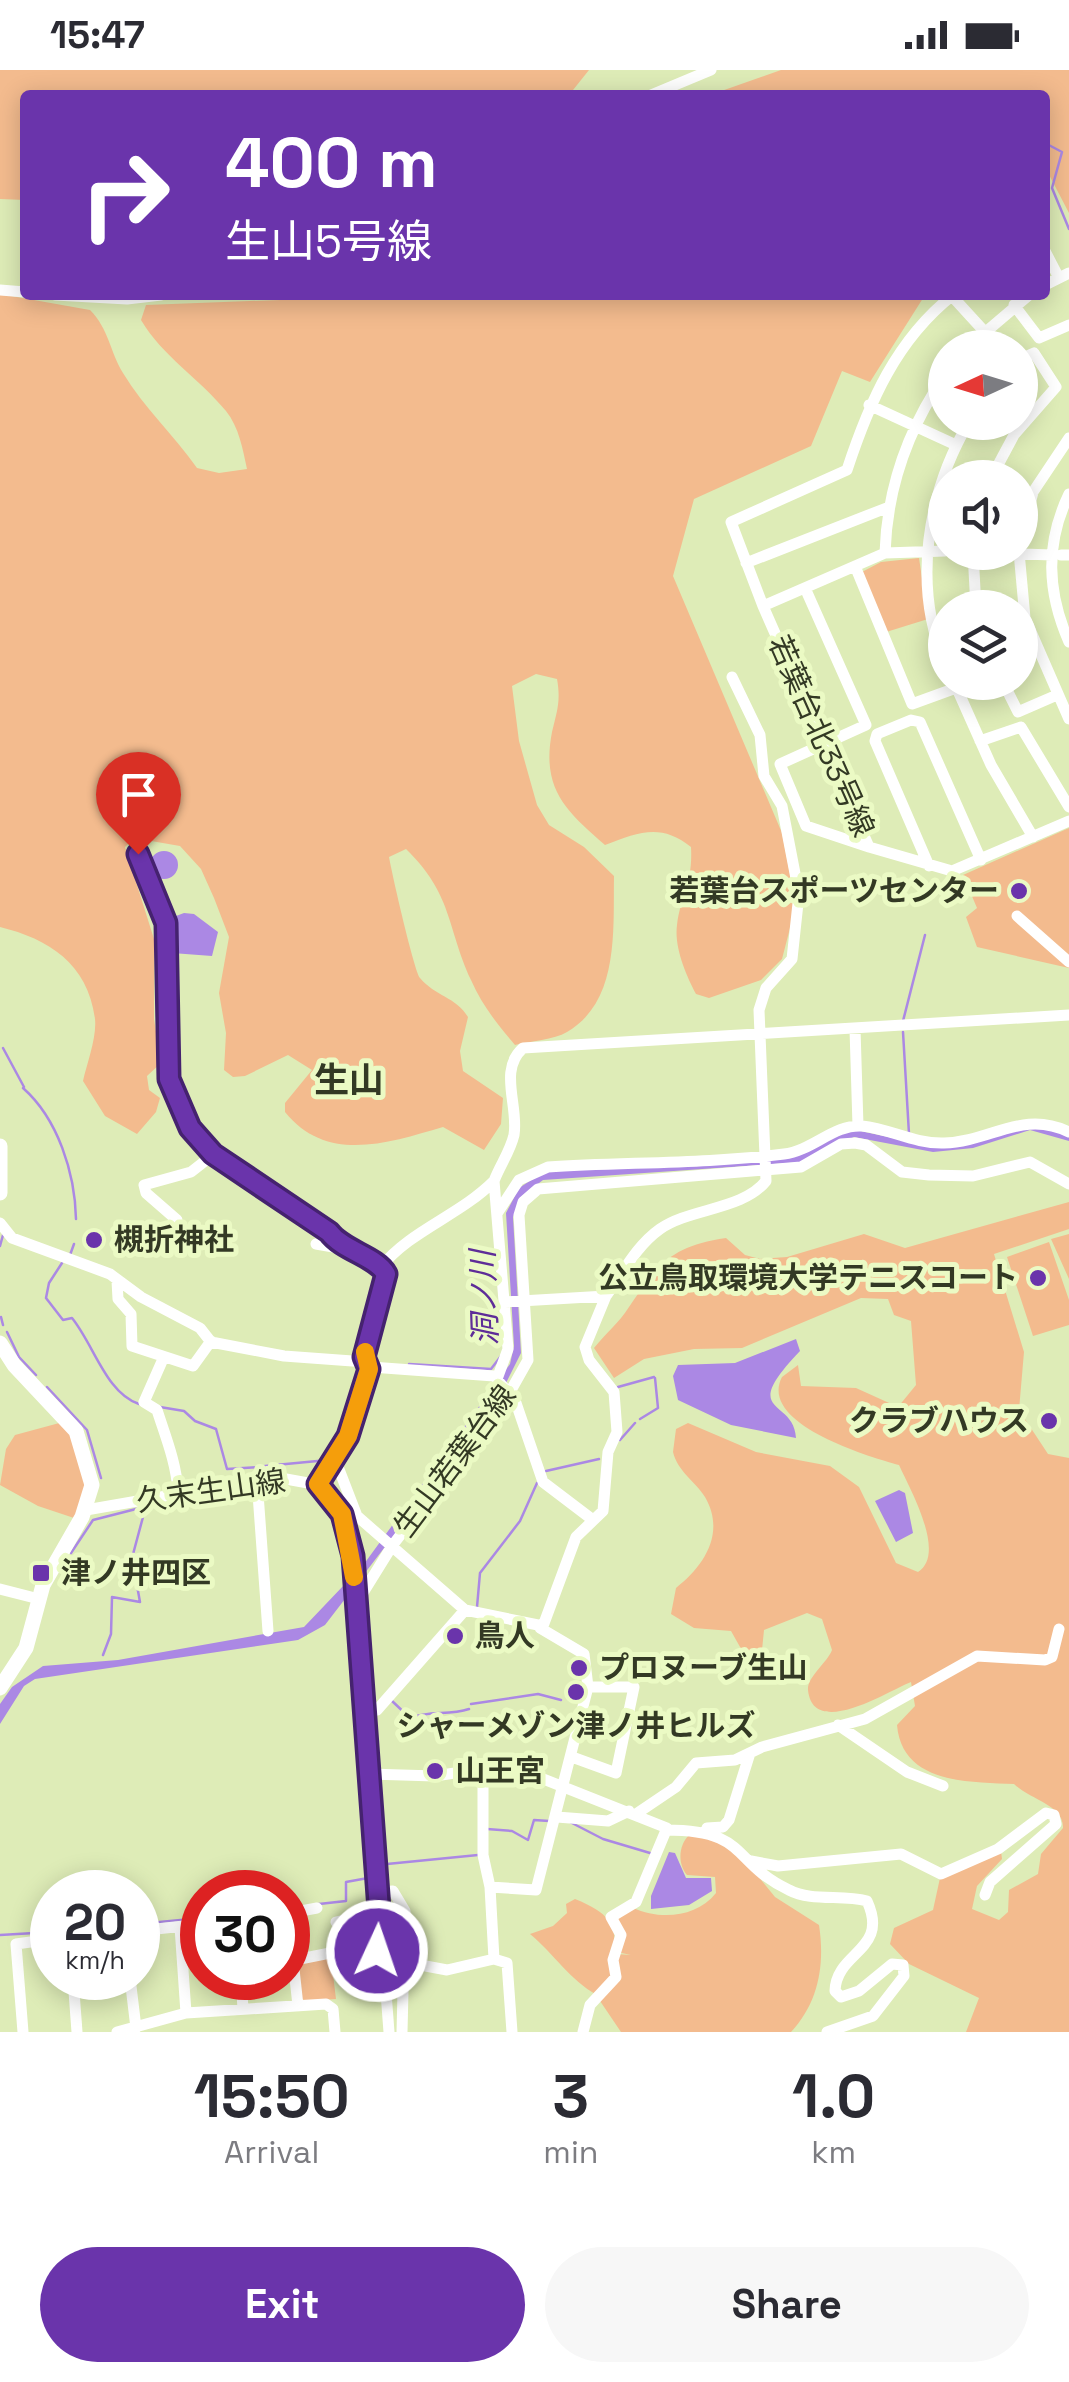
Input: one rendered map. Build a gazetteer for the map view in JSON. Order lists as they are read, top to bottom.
{
  "streets": {
    "street": ["若葉台北33号線", "生山若葉台線", "久末生山線"]
  },
  "crossings": [
    ["生山若葉台線", "久末生山線"]
  ],
  "districts": ["生山"],
  "water": ["洞ノ川"],
  "places": {
    "other": [
      "若葉台スポーツセンター",
      "槻折神社",
      "公立鳥取環境大学テニスコート",
      "クラブハウス",
      "鳥人",
      "プロヌーブ生山",
      "シャーメゾン津ノ井ヒルズ",
      "山王宮"
    ],
    "transit": ["津ノ井四区"]
  },
  "north": "left",
  "page": {
    "status": "15:47",
    "turn": ["400 m", "生山5号線"],
    "speed": "20 km/h",
    "limit": "30",
    "eta": [
      "15:50",
      "Arrival",
      "3",
      "min",
      "1.0",
      "km"
    ],
    "buttons": ["Exit", "Share"]
  }
}
